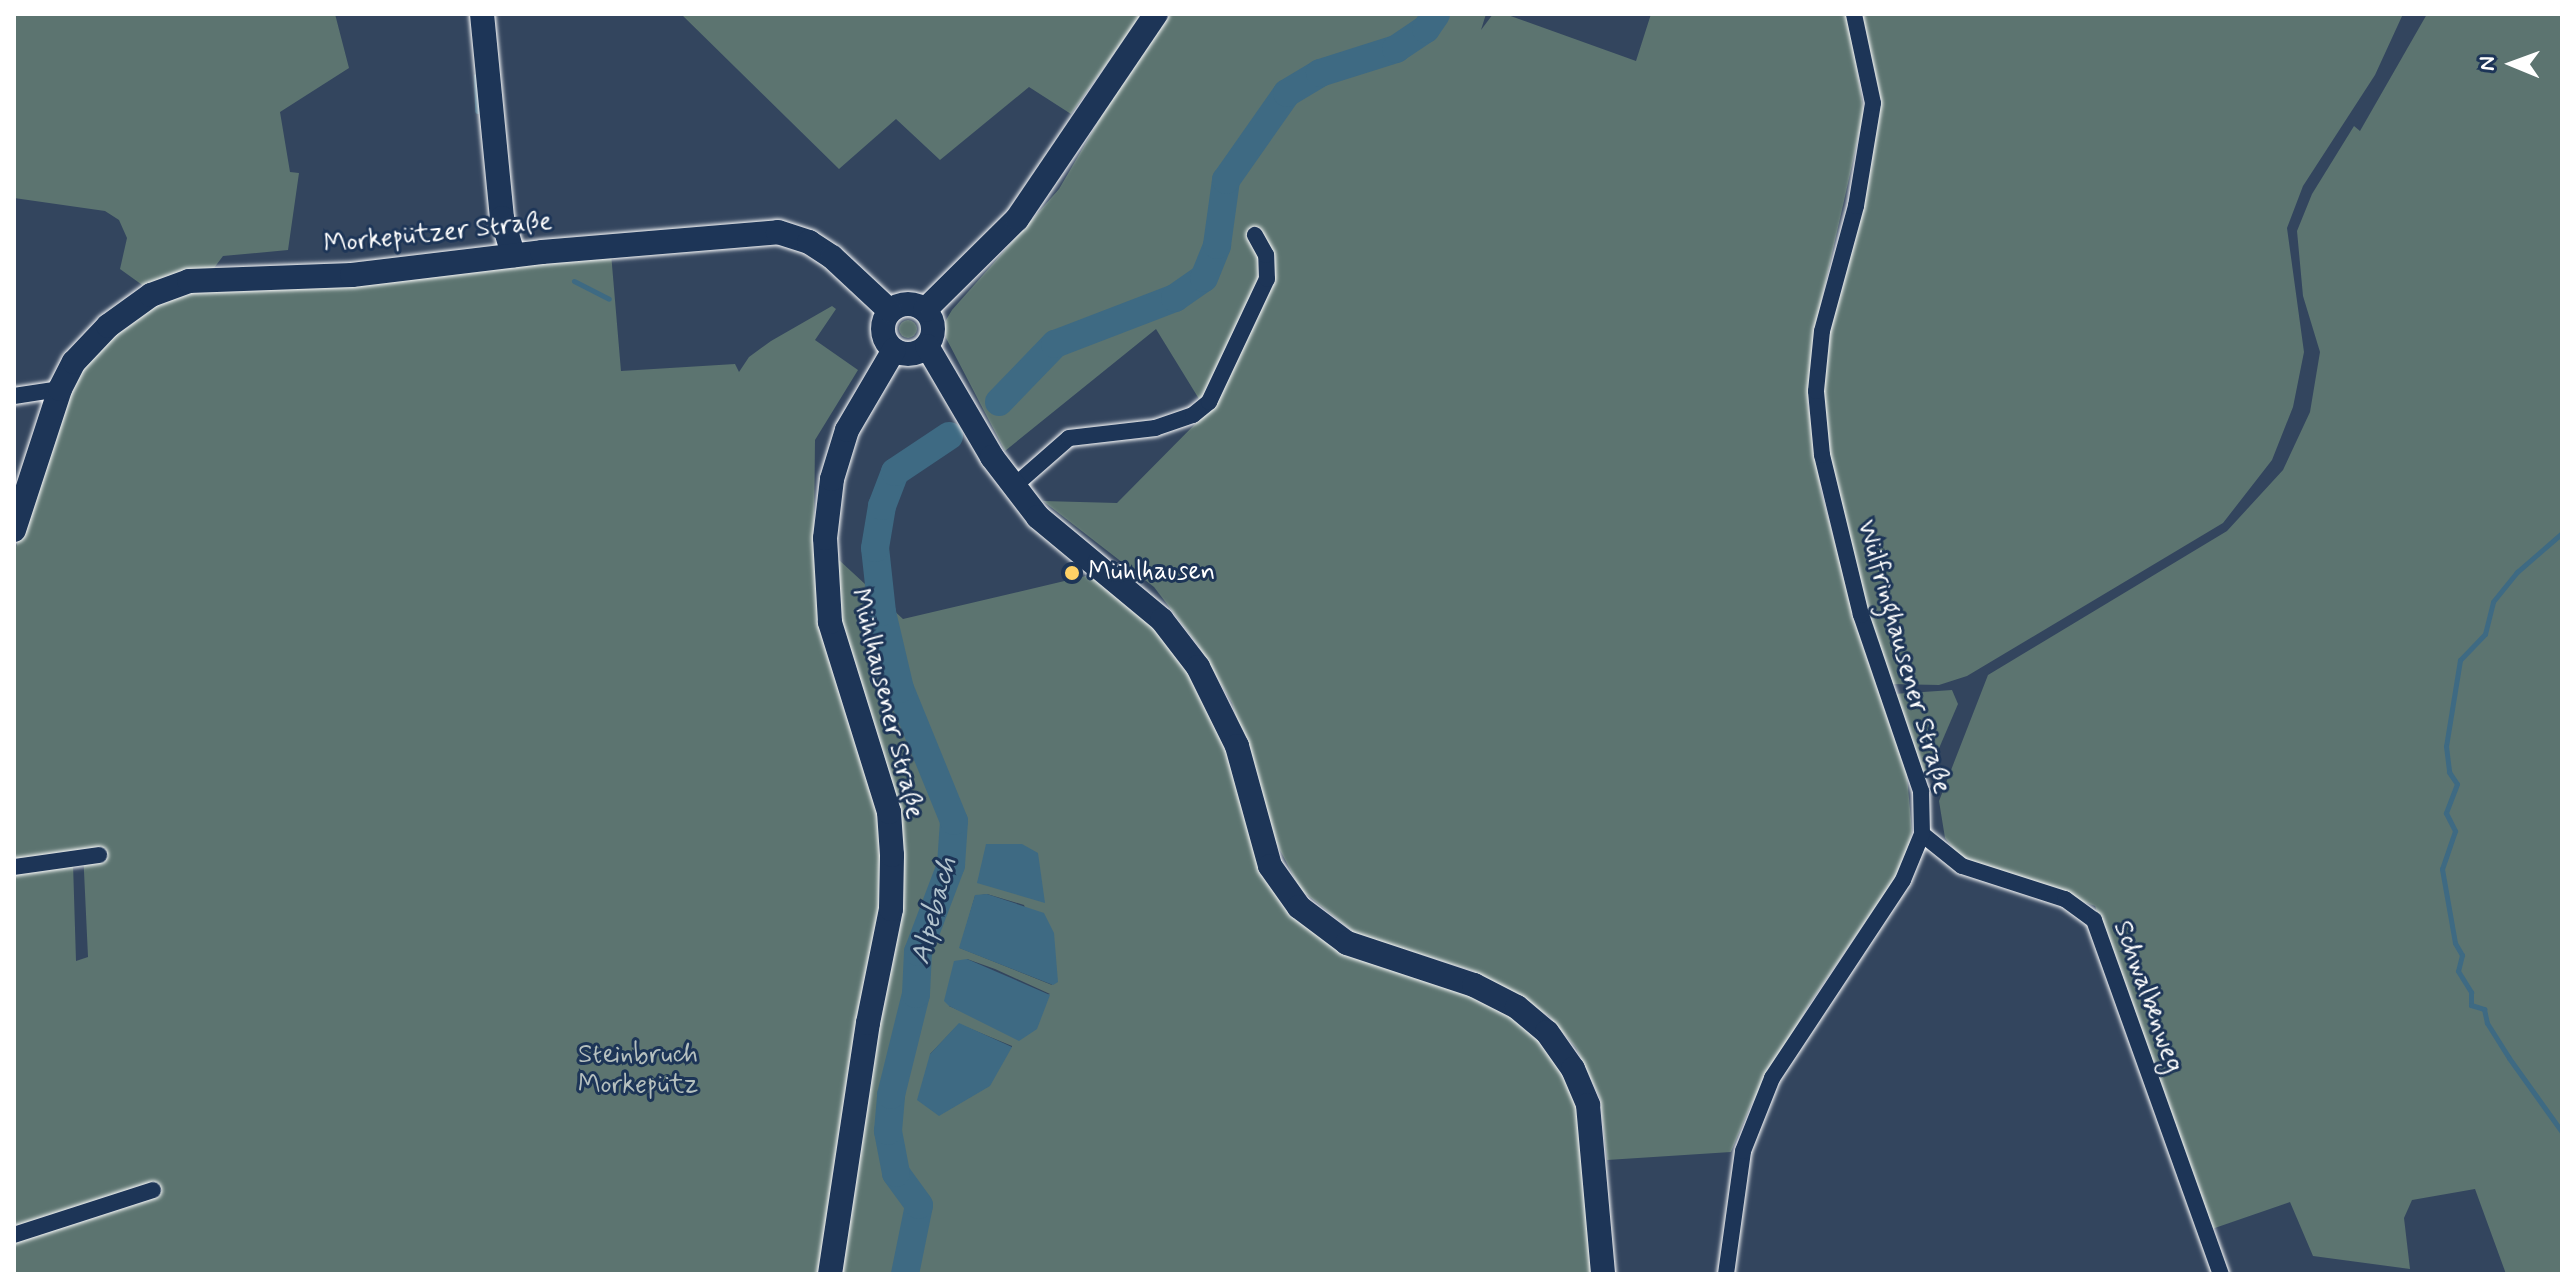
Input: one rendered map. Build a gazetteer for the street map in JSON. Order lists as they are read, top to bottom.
{
  "streets": {
    "street": [
      "Morkepützer Straße",
      "Wülfringhausener Straße",
      "Mühlhausener Straße",
      "Schwalbenweg"
    ]
  },
  "crossings": [
    ["Morkepützer Straße", "Mühlhausener Straße"],
    ["Wülfringhausener Straße", "Schwalbenweg"]
  ],
  "water": ["Alpebach"],
  "parks": ["Steinbruch Morkepütz"],
  "places": ["Mühlhausen"],
  "north": "left"
}
